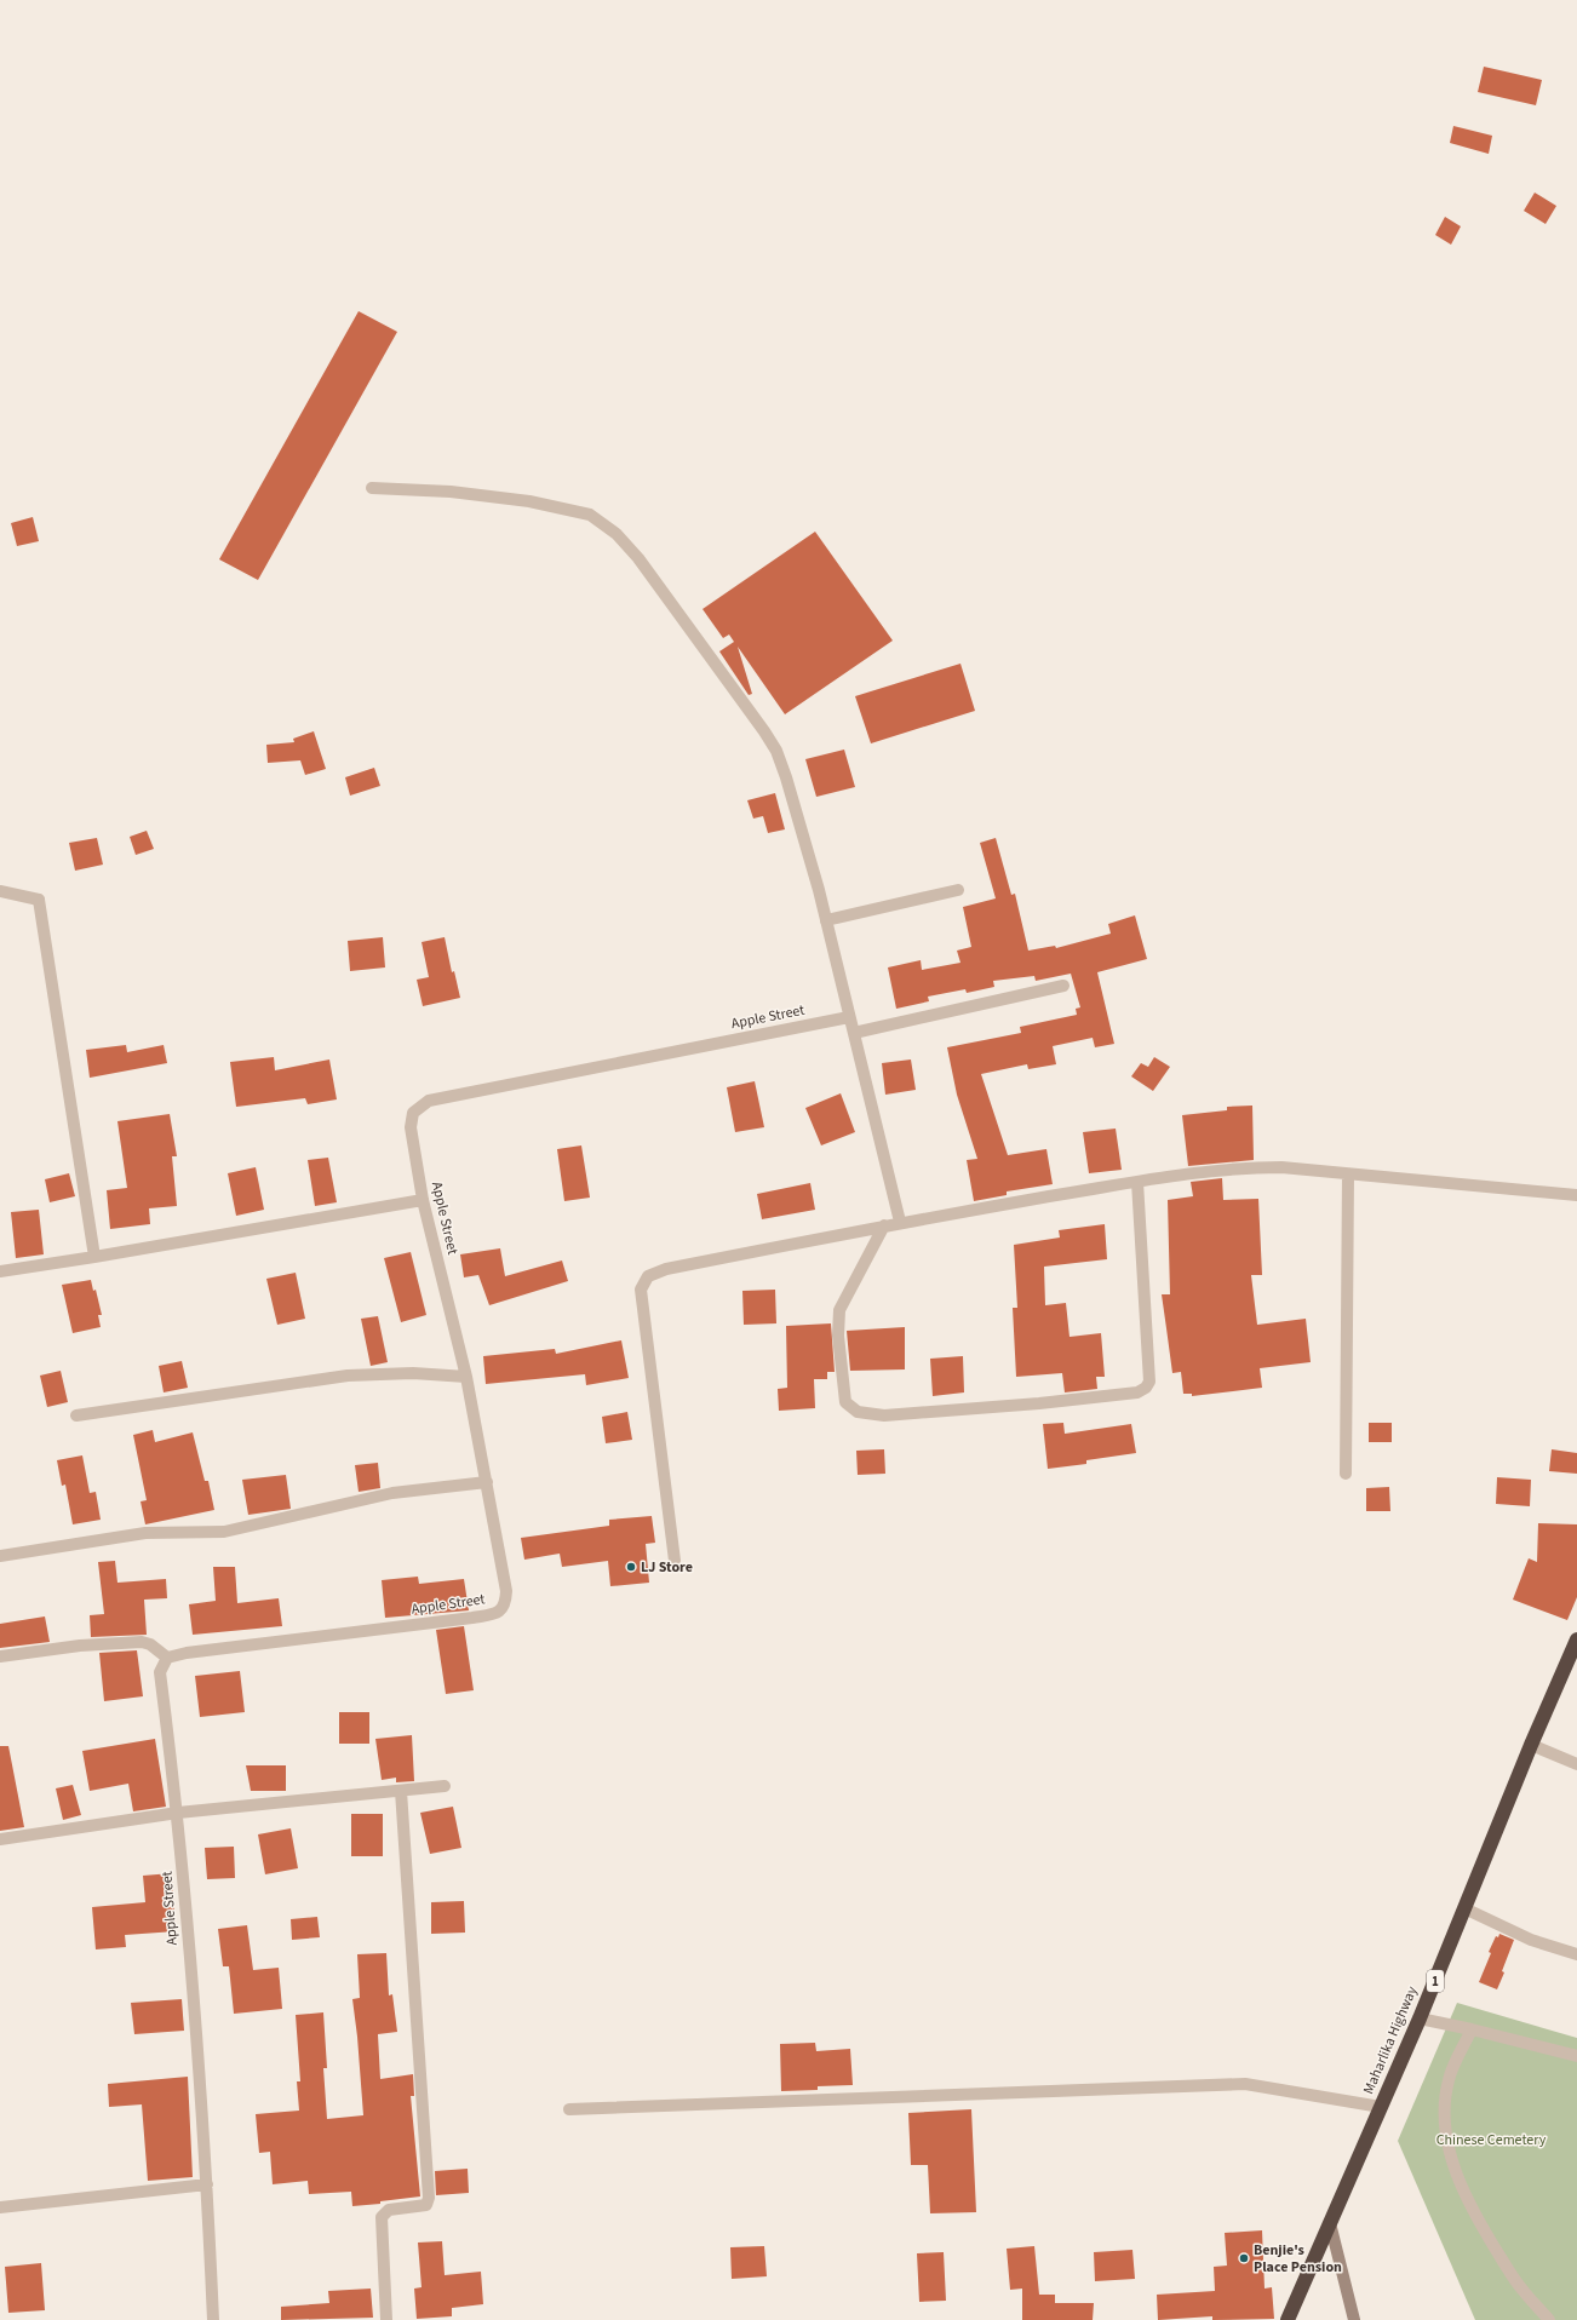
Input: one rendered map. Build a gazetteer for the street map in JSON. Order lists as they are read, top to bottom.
{
  "streets": {
    "highway": ["1", "Maharlika Highway"],
    "street": ["Apple Street"]
  },
  "parks": ["Chinese Cemetery"],
  "places": ["LJ Store", "Benjie's Place Pension"]
}
